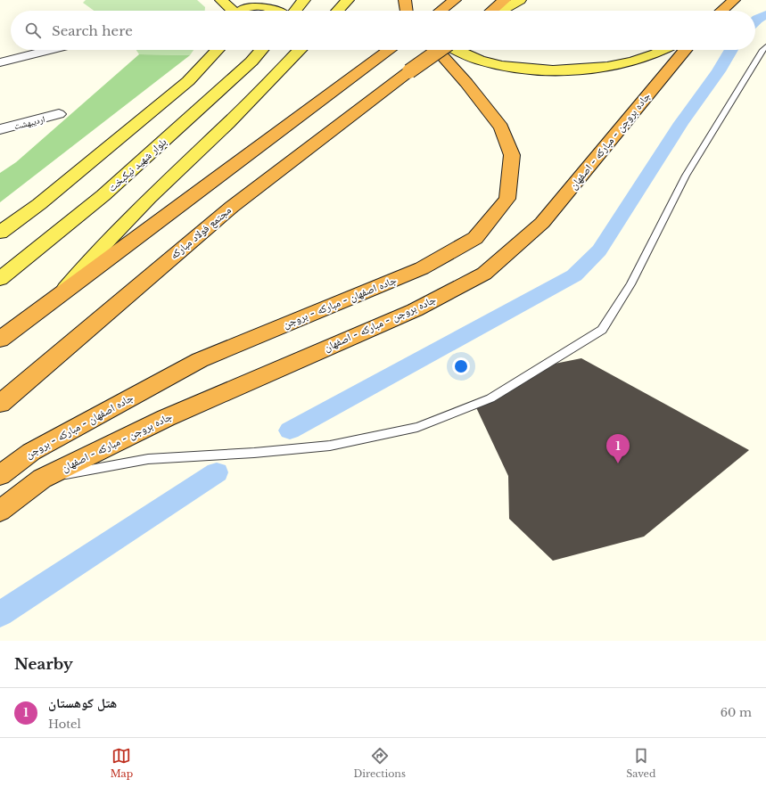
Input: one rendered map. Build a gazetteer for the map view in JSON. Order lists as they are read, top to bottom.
{
  "streets": {
    "highway": ["جاده بروجن - مبارکه - اصفهان", "مجتمع فولاد مبارکه", "جاده اصفهان - مبارکه - بروجن"],
    "main road": ["بلوار شهید نیکبخت"],
    "street": ["اردیبهشت"]
  },
  "page": {
    "search": "Search here",
    "pins": "1",
    "heading": "Nearby",
    "list": [
      {
        "mark": "1",
        "name": "هتل کوهستان",
        "note": "Hotel",
        "value": "60 m"
      }
    ],
    "nav": ["Map", "Directions", "Saved"]
  }
}
